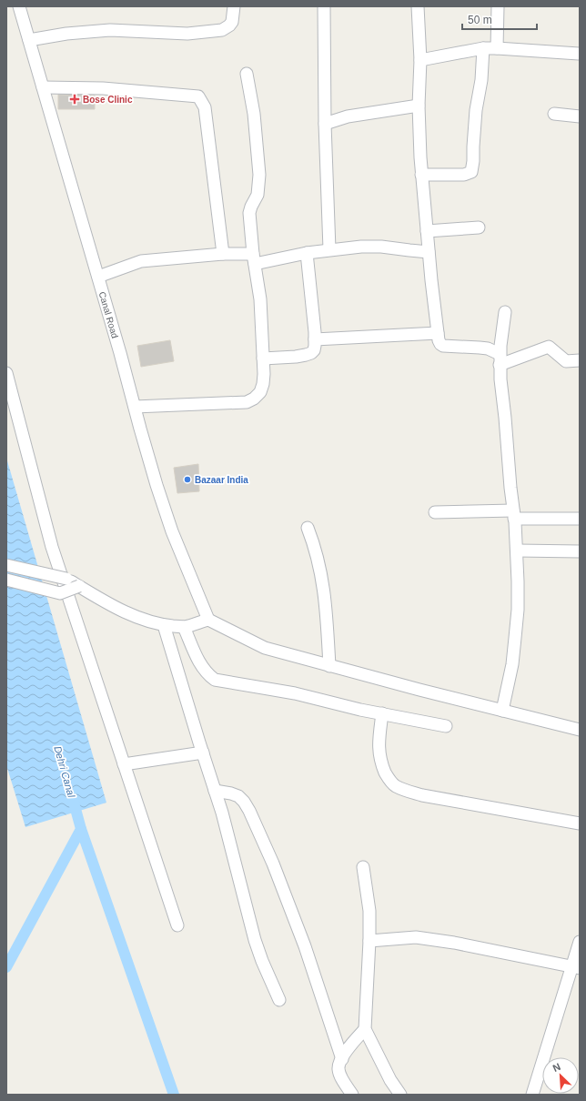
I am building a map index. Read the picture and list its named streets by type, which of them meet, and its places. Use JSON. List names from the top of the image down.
{
  "streets": {
    "street": ["Canal Road"]
  },
  "water": ["Dehri Canal"],
  "places": {
    "health": ["Bose Clinic"],
    "other": ["Bazaar India"]
  },
  "scale_bar": "50 m",
  "north": "top left"
}
